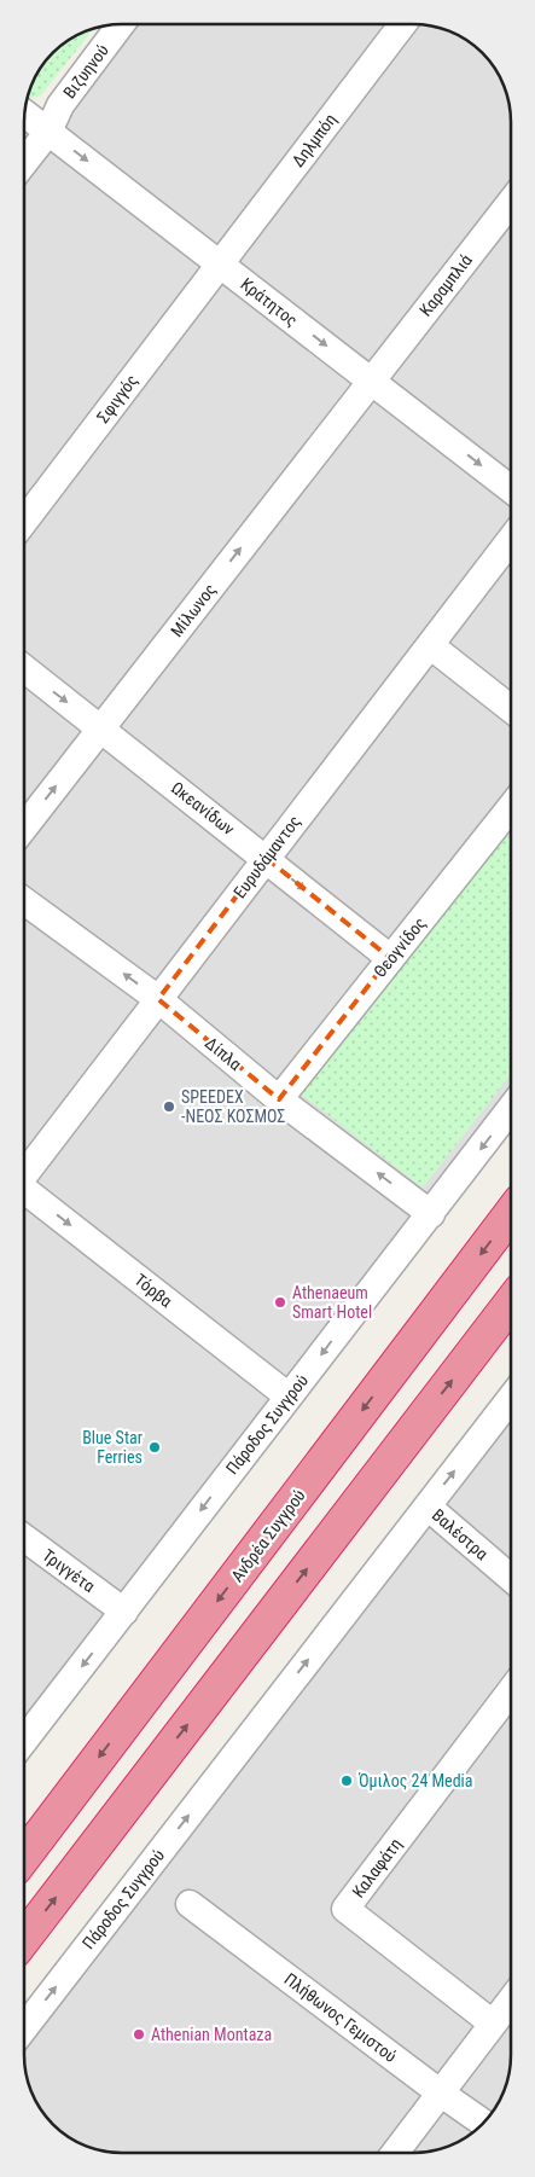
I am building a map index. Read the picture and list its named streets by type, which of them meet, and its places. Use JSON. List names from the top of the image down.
{
  "streets": {
    "highway": ["Ανδρέα Συγγρού"],
    "street": [
      "Βιζυηνού",
      "Δηλμπόη",
      "Καραμπλιά",
      "Κράτητος",
      "Σφιγγός",
      "Μίλωνος",
      "Ωκεανίδων",
      "Ευρυδάμαντος",
      "Θεογνίδος",
      "Δίπλα",
      "Τόρβα",
      "Πάροδος Συγγρού",
      "Βαλέστρα",
      "Τριγγέτα",
      "Καλαφάτη",
      "Πλήθωνος Γεμιστού"
    ]
  },
  "crossings": [
    ["Βιζυηνού", "Κράτητος"],
    ["Δηλμπόη", "Κράτητος"],
    ["Δηλμπόη", "Σφιγγός"],
    ["Καραμπλιά", "Κράτητος"],
    ["Καραμπλιά", "Μίλωνος"],
    ["Κράτητος", "Σφιγγός"],
    ["Κράτητος", "Μίλωνος"],
    ["Μίλωνος", "Ωκεανίδων"],
    ["Ωκεανίδων", "Ευρυδάμαντος"],
    ["Ωκεανίδων", "Θεογνίδος"],
    ["Ευρυδάμαντος", "Δίπλα"],
    ["Θεογνίδος", "Δίπλα"],
    ["Δίπλα", "Πάροδος Συγγρού"],
    ["Τόρβα", "Πάροδος Συγγρού"],
    ["Πάροδος Συγγρού", "Βαλέστρα"],
    ["Πάροδος Συγγρού", "Τριγγέτα"]
  ],
  "one_way": [
    "Κράτητος",
    "Μίλωνος",
    "Ωκεανίδων",
    "Δίπλα",
    "Τόρβα"
  ],
  "places": [
    "SPEEDEX -ΝΕΟΣ ΚΟΣΜΟΣ",
    "Athenaeum Smart Hotel",
    "Blue Star Ferries",
    "Όμιλος 24 Media",
    "Athenian Montaza"
  ]
}
